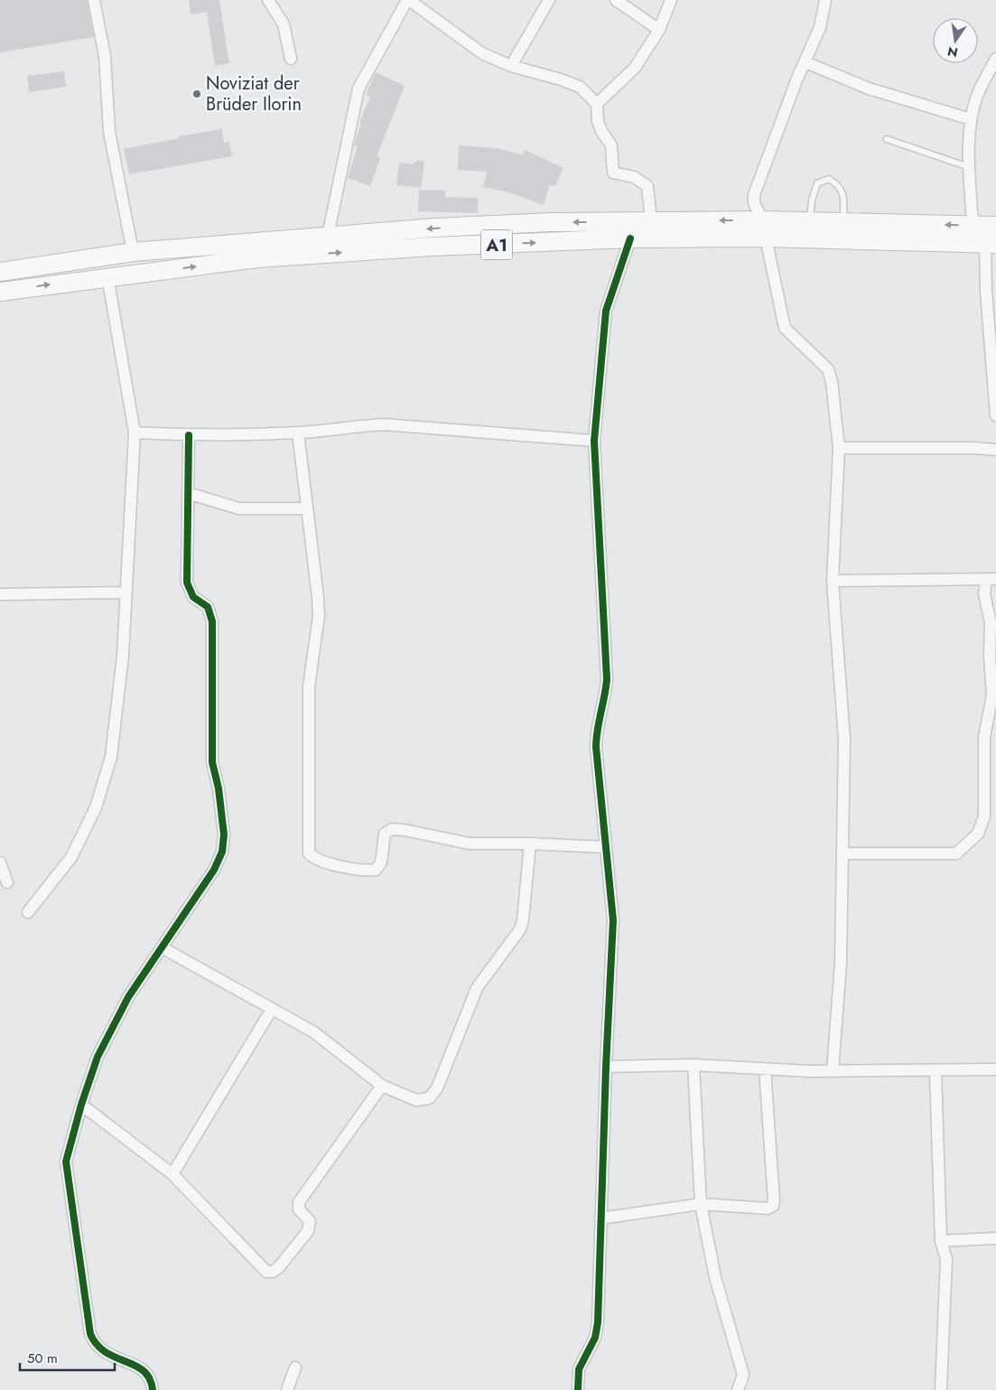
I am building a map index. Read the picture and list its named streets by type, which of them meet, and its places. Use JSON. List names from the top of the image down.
{
  "streets": {
    "highway": ["A1"]
  },
  "places": ["Noviziat der Brüder Ilorin"],
  "scale_bar": "50 m",
  "north": "bottom"
}
